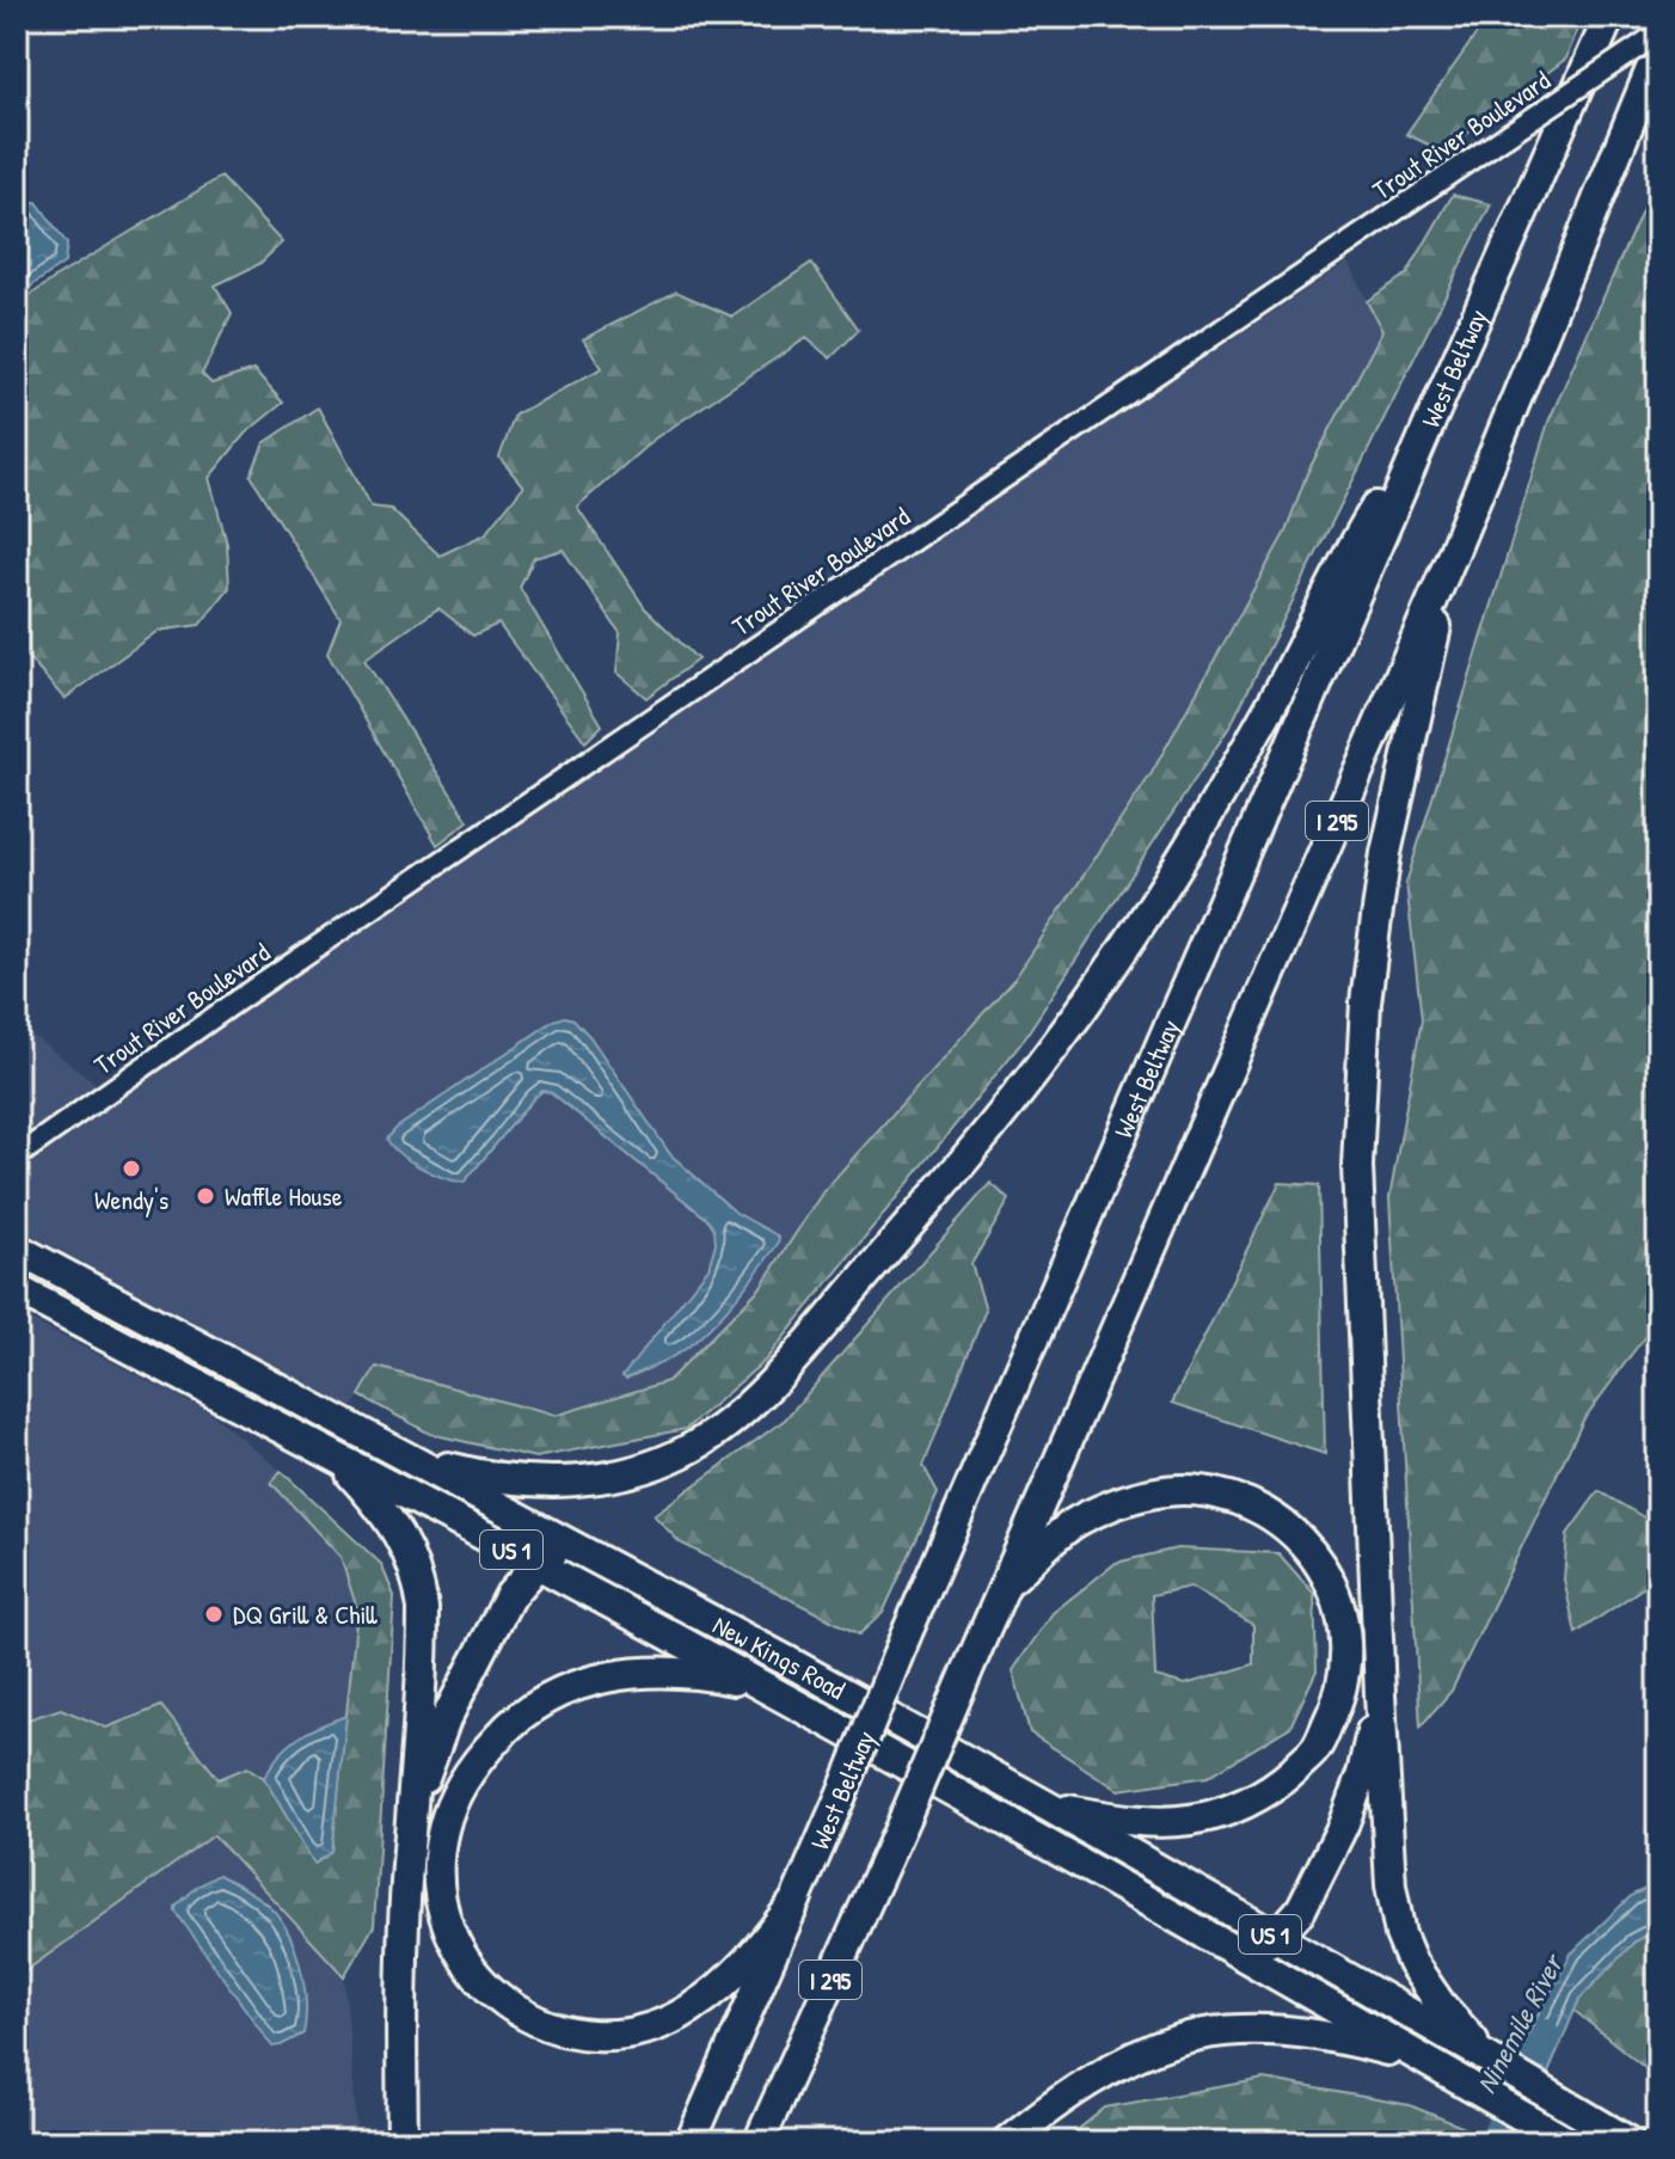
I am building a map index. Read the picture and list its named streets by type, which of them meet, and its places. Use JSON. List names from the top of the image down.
{
  "streets": {
    "highway": [
      "West Beltway",
      "I 295",
      "US 1",
      "New Kings Road"
    ],
    "street": ["Trout River Boulevard"]
  },
  "water": ["Ninemile River"],
  "places": ["Wendy's", "Waffle House", "DQ Grill & Chill"]
}
